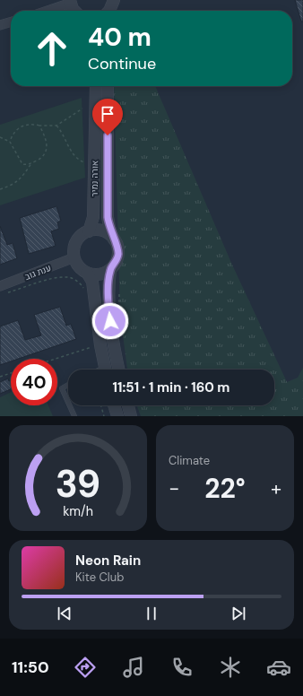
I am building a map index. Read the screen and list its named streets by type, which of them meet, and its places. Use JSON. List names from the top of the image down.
{
  "streets": {
    "street": ["אורה נמיר", "ענת גוב"]
  },
  "crossings": [
    ["אורה נמיר", "ענת גוב"]
  ],
  "page": {
    "turn": ["40 m", "Continue"],
    "limit": "40",
    "trip": "11:51 · 1 min · 160 m",
    "tile": "Climate",
    "heat": ["−", "22°", "+"],
    "song": ["Neon Rain", "Kite Club"],
    "tabs": "11:50",
    "gauge": ["39", "km/h"]
  }
}
